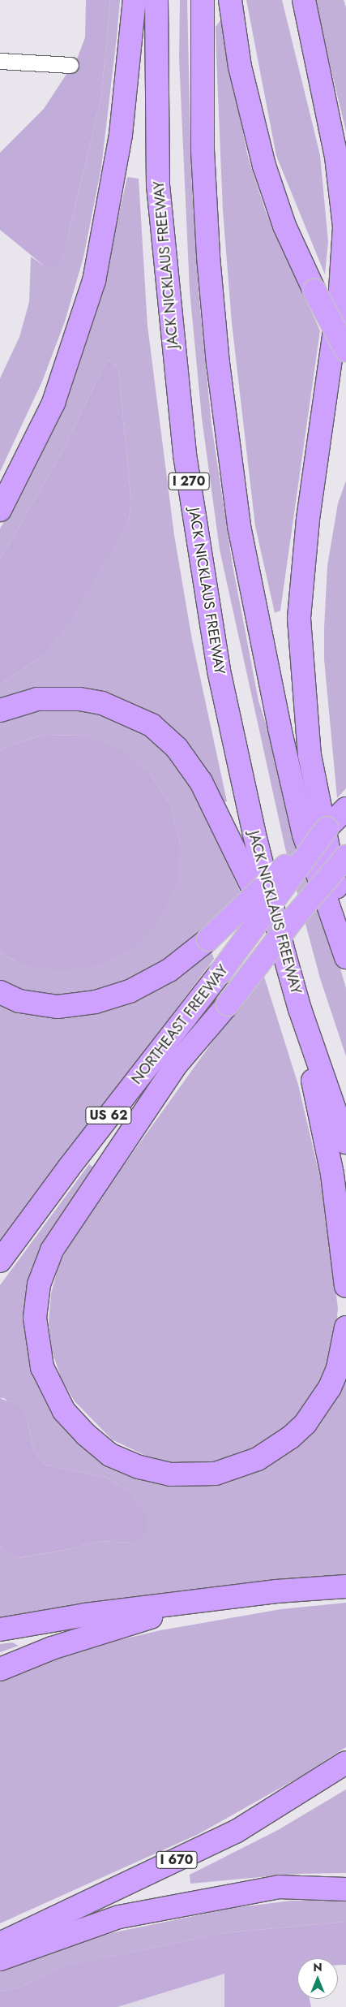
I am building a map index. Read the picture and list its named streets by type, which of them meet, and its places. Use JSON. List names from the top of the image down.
{
  "streets": {
    "highway": [
      "JACK NICKLAUS FREEWAY",
      "I 270",
      "NORTHEAST FREEWAY",
      "US 62",
      "I 670"
    ]
  },
  "north": "top"
}
